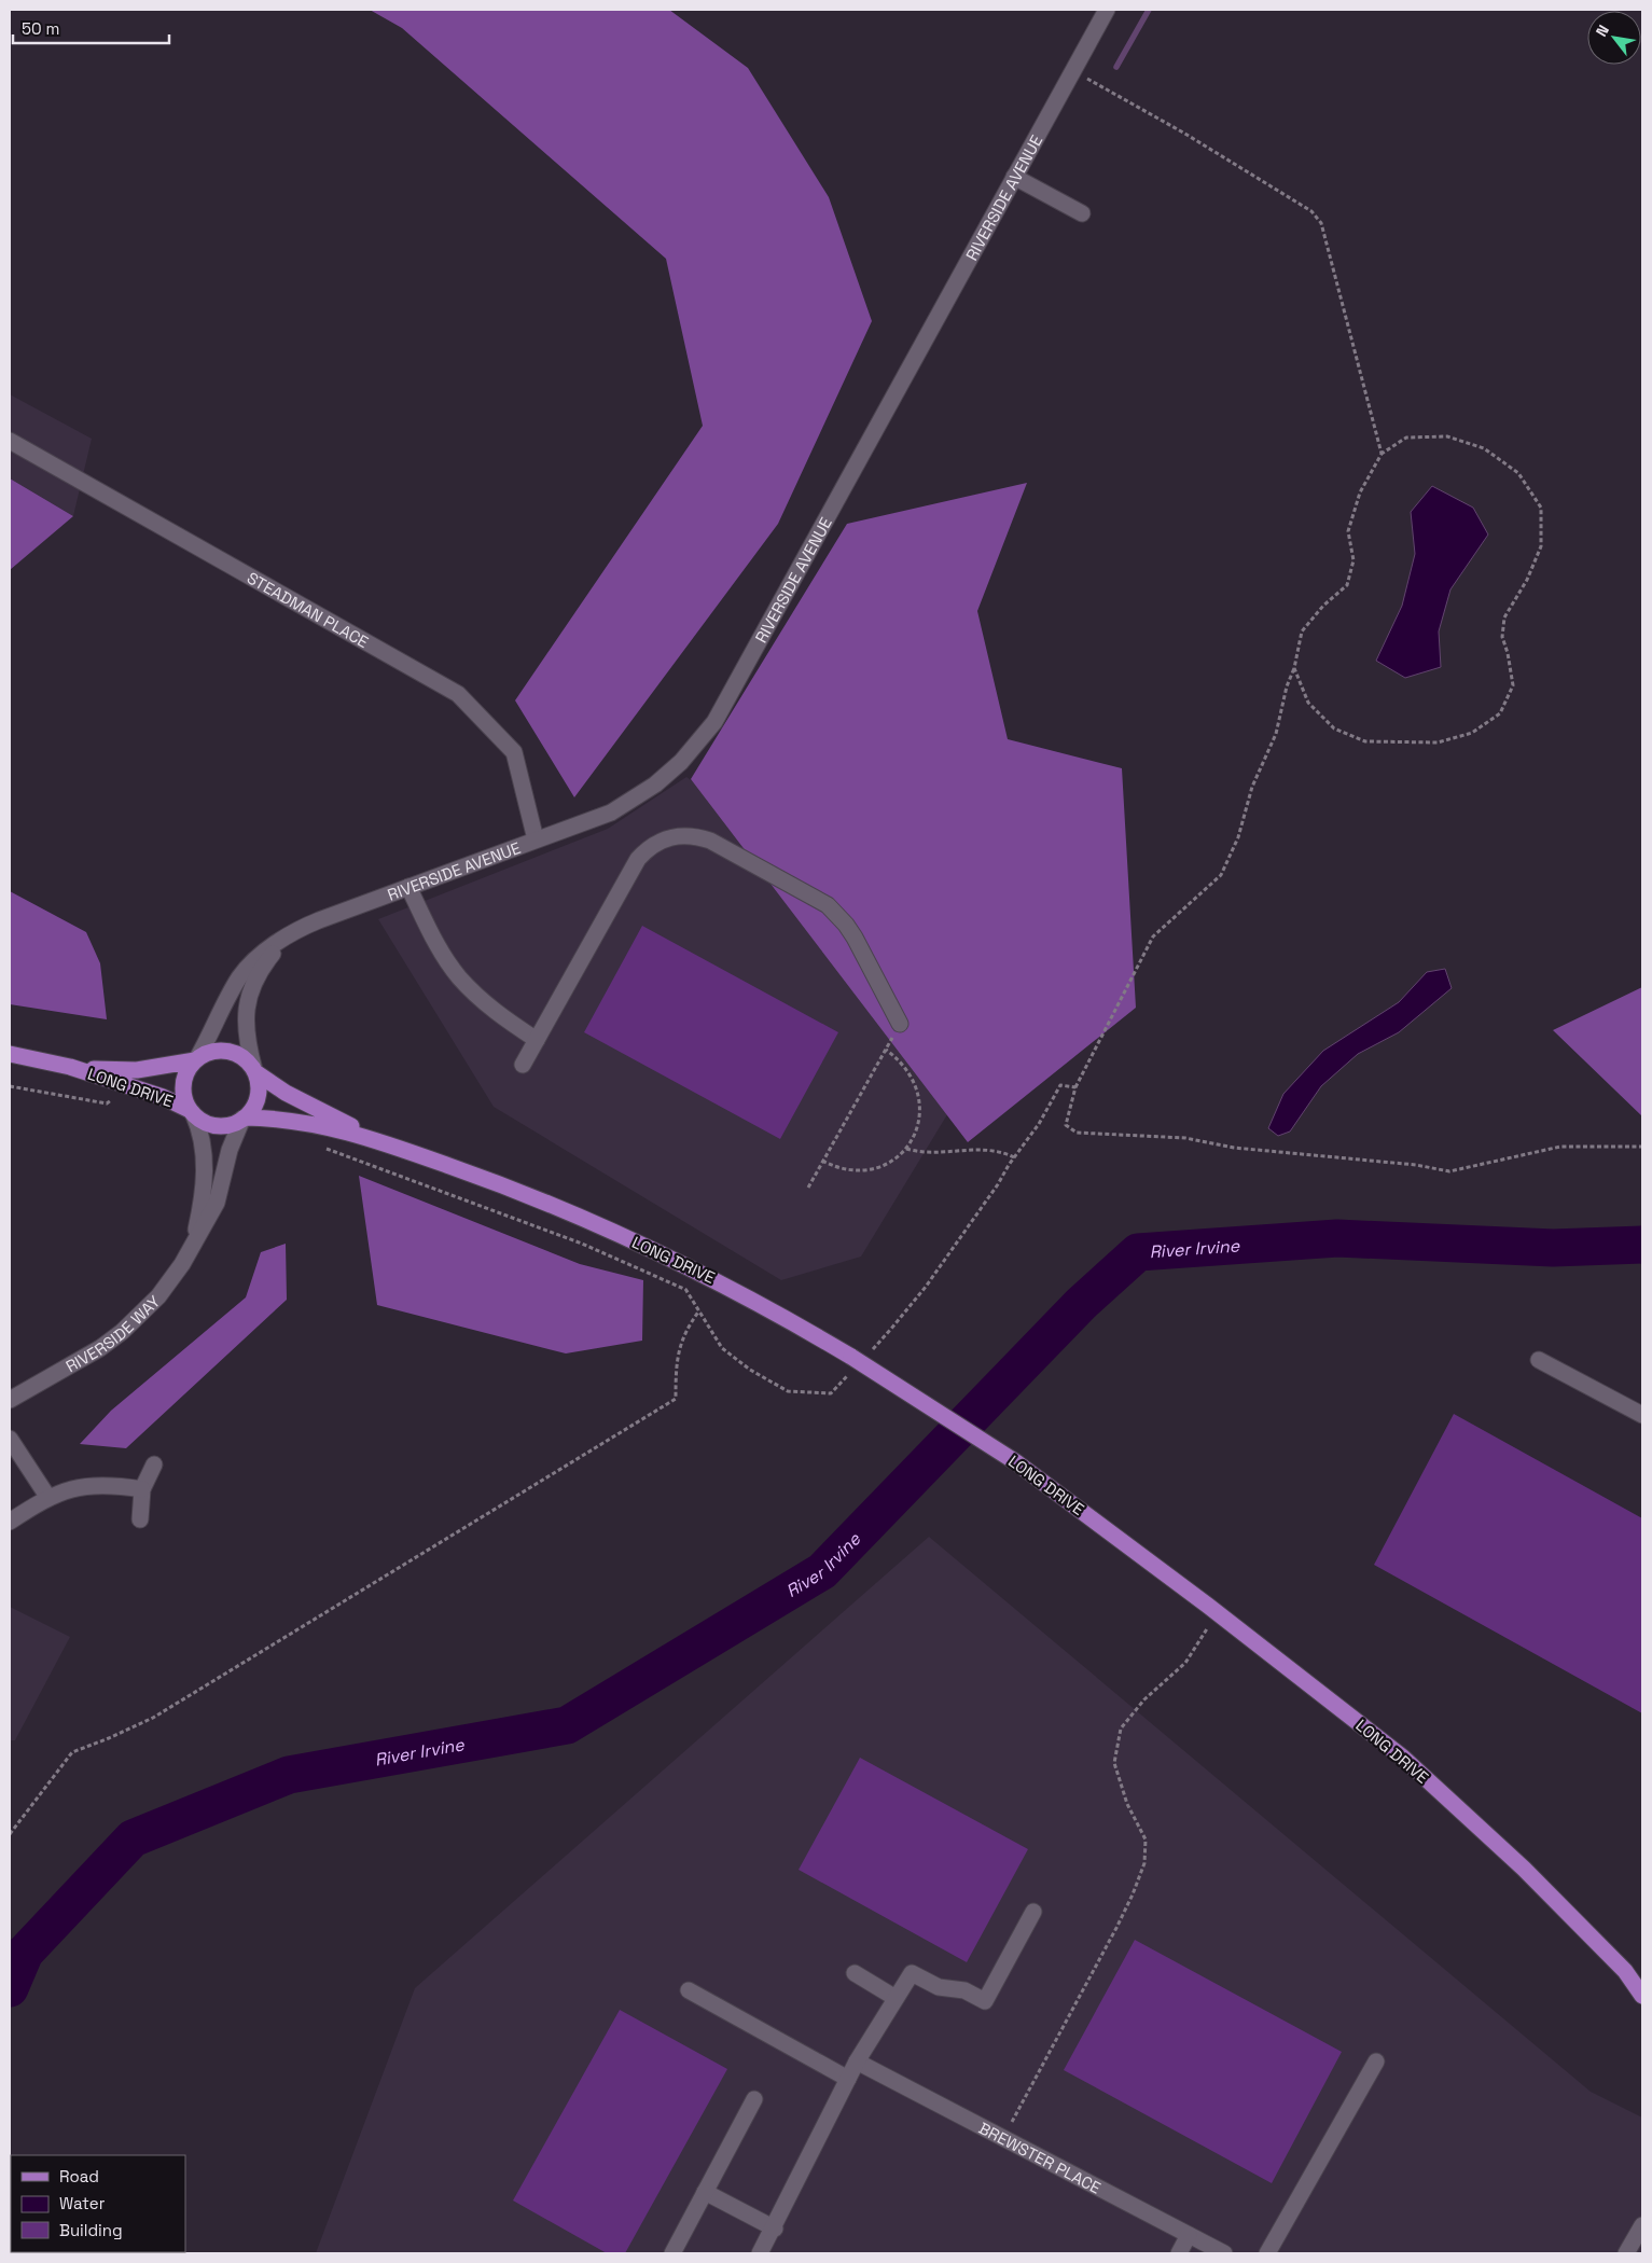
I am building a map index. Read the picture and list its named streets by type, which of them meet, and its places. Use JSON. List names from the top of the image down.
{
  "streets": {
    "main road": ["LONG DRIVE"],
    "street": [
      "RIVERSIDE AVENUE",
      "STEADMAN PLACE",
      "RIVERSIDE WAY",
      "BREWSTER PLACE"
    ]
  },
  "crossings": [
    ["RIVERSIDE AVENUE", "STEADMAN PLACE"],
    ["RIVERSIDE AVENUE", "LONG DRIVE"],
    ["RIVERSIDE AVENUE", "RIVERSIDE WAY"],
    ["LONG DRIVE", "RIVERSIDE WAY"]
  ],
  "water": ["River Irvine"],
  "legend": ["Road", "Water", "Building"],
  "scale_bar": "50 m",
  "north": "top left"
}
